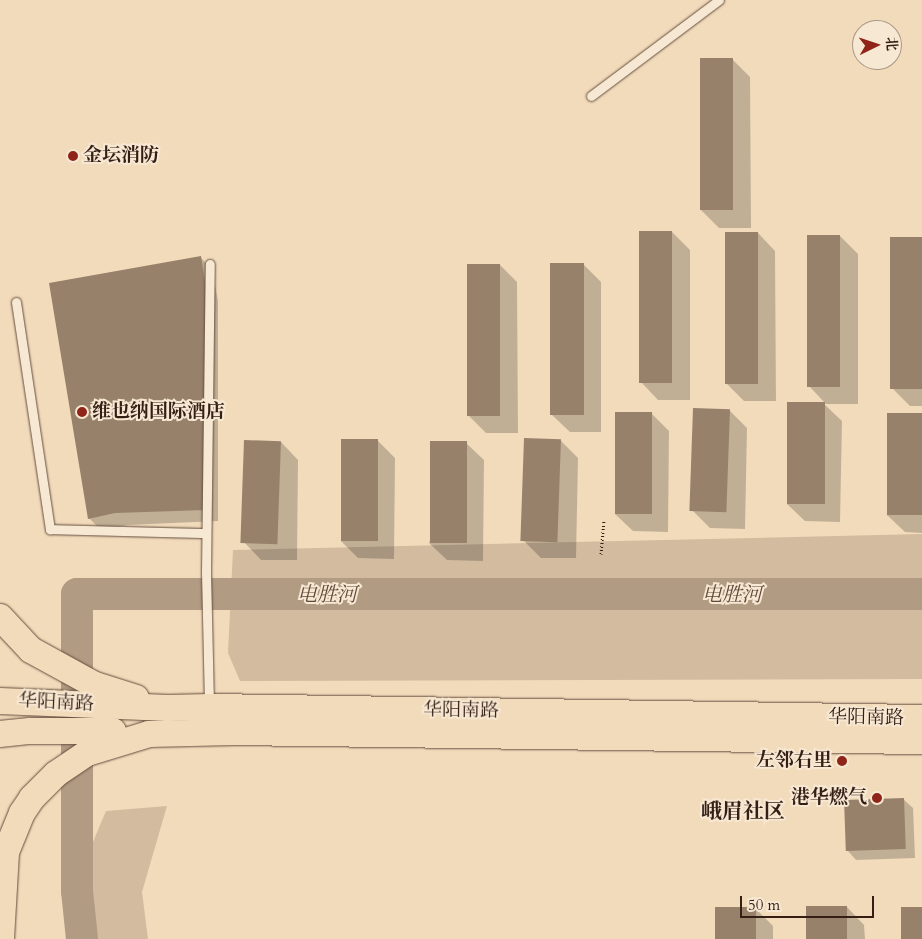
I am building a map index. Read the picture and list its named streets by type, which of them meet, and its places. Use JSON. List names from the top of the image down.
{
  "streets": {
    "main road": ["华阳南路"]
  },
  "districts": ["峨眉社区"],
  "water": ["电胜河"],
  "places": [
    "金坛消防",
    "维也纳国际酒店",
    "左邻右里",
    "港华燃气"
  ],
  "scale_bar": "50 m",
  "north": "right"
}
